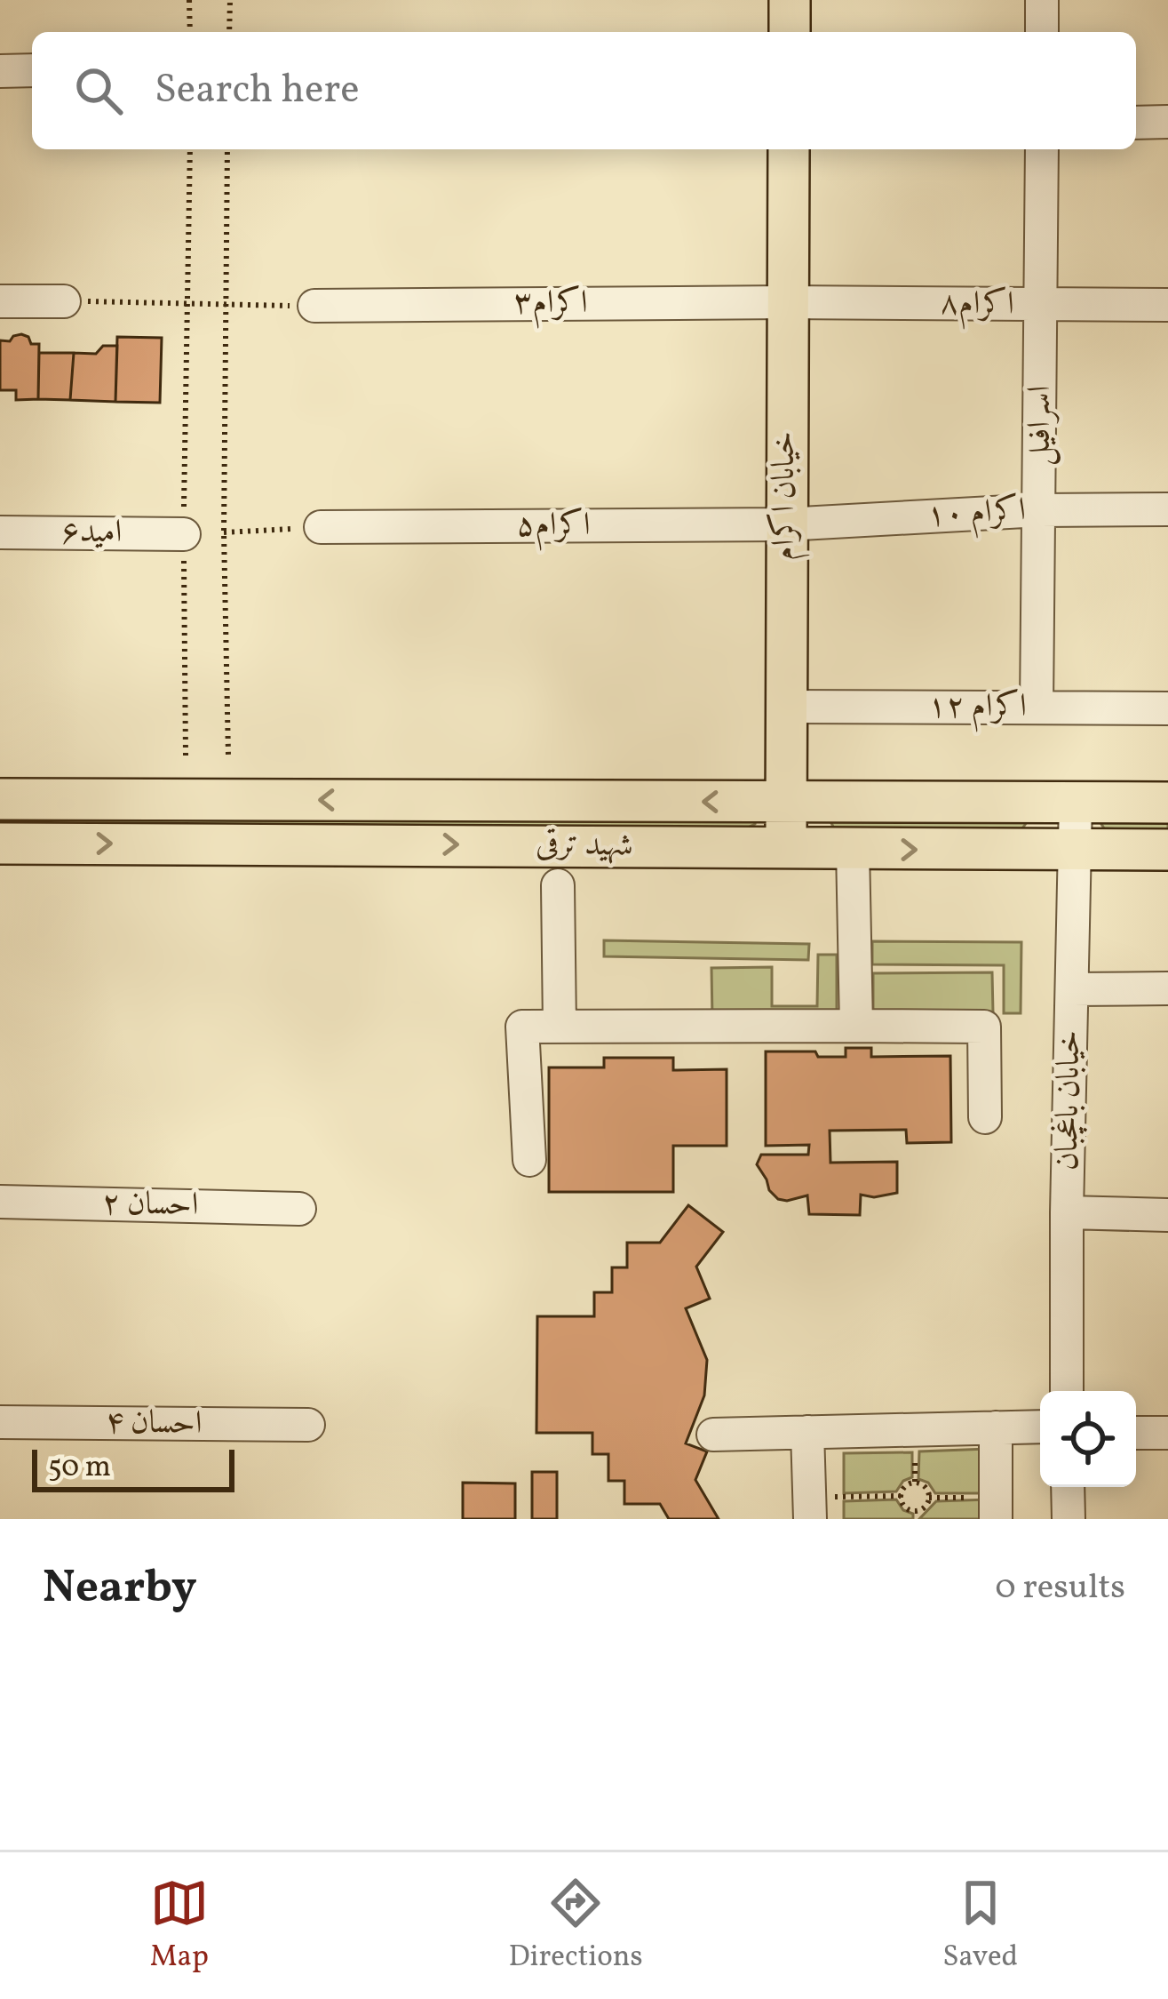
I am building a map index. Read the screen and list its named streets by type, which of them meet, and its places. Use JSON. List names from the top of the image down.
{
  "streets": {
    "main road": ["خیابان اکرام", "شهید ترقی"],
    "street": [
      "اکرام۳",
      "اکرام۸",
      "اسرافیل",
      "اکرام ۱۰",
      "اکرام۵",
      "امید۶",
      "اکرام ۱۲",
      "خیابان باغچبان",
      "احسان ۲",
      "احسان ۴"
    ]
  },
  "crossings": [
    ["اکرام۳", "اکرام۸"],
    ["اکرام۳", "خیابان اکرام"],
    ["اکرام۸", "اسرافیل"],
    ["اکرام۸", "خیابان اکرام"],
    ["اسرافیل", "اکرام ۱۰"],
    ["اسرافیل", "اکرام ۱۲"],
    ["خیابان اکرام", "اکرام ۱۰"],
    ["خیابان اکرام", "اکرام۵"],
    ["خیابان اکرام", "اکرام ۱۲"],
    ["خیابان اکرام", "شهید ترقی"],
    ["اکرام ۱۰", "اکرام۵"],
    ["شهید ترقی", "خیابان باغچبان"]
  ],
  "scale_bar": "50 m",
  "page": {
    "search": "Search here",
    "scale": "50 m",
    "heading": ["Nearby", "0 results"],
    "nav": ["Map", "Directions", "Saved"]
  }
}
